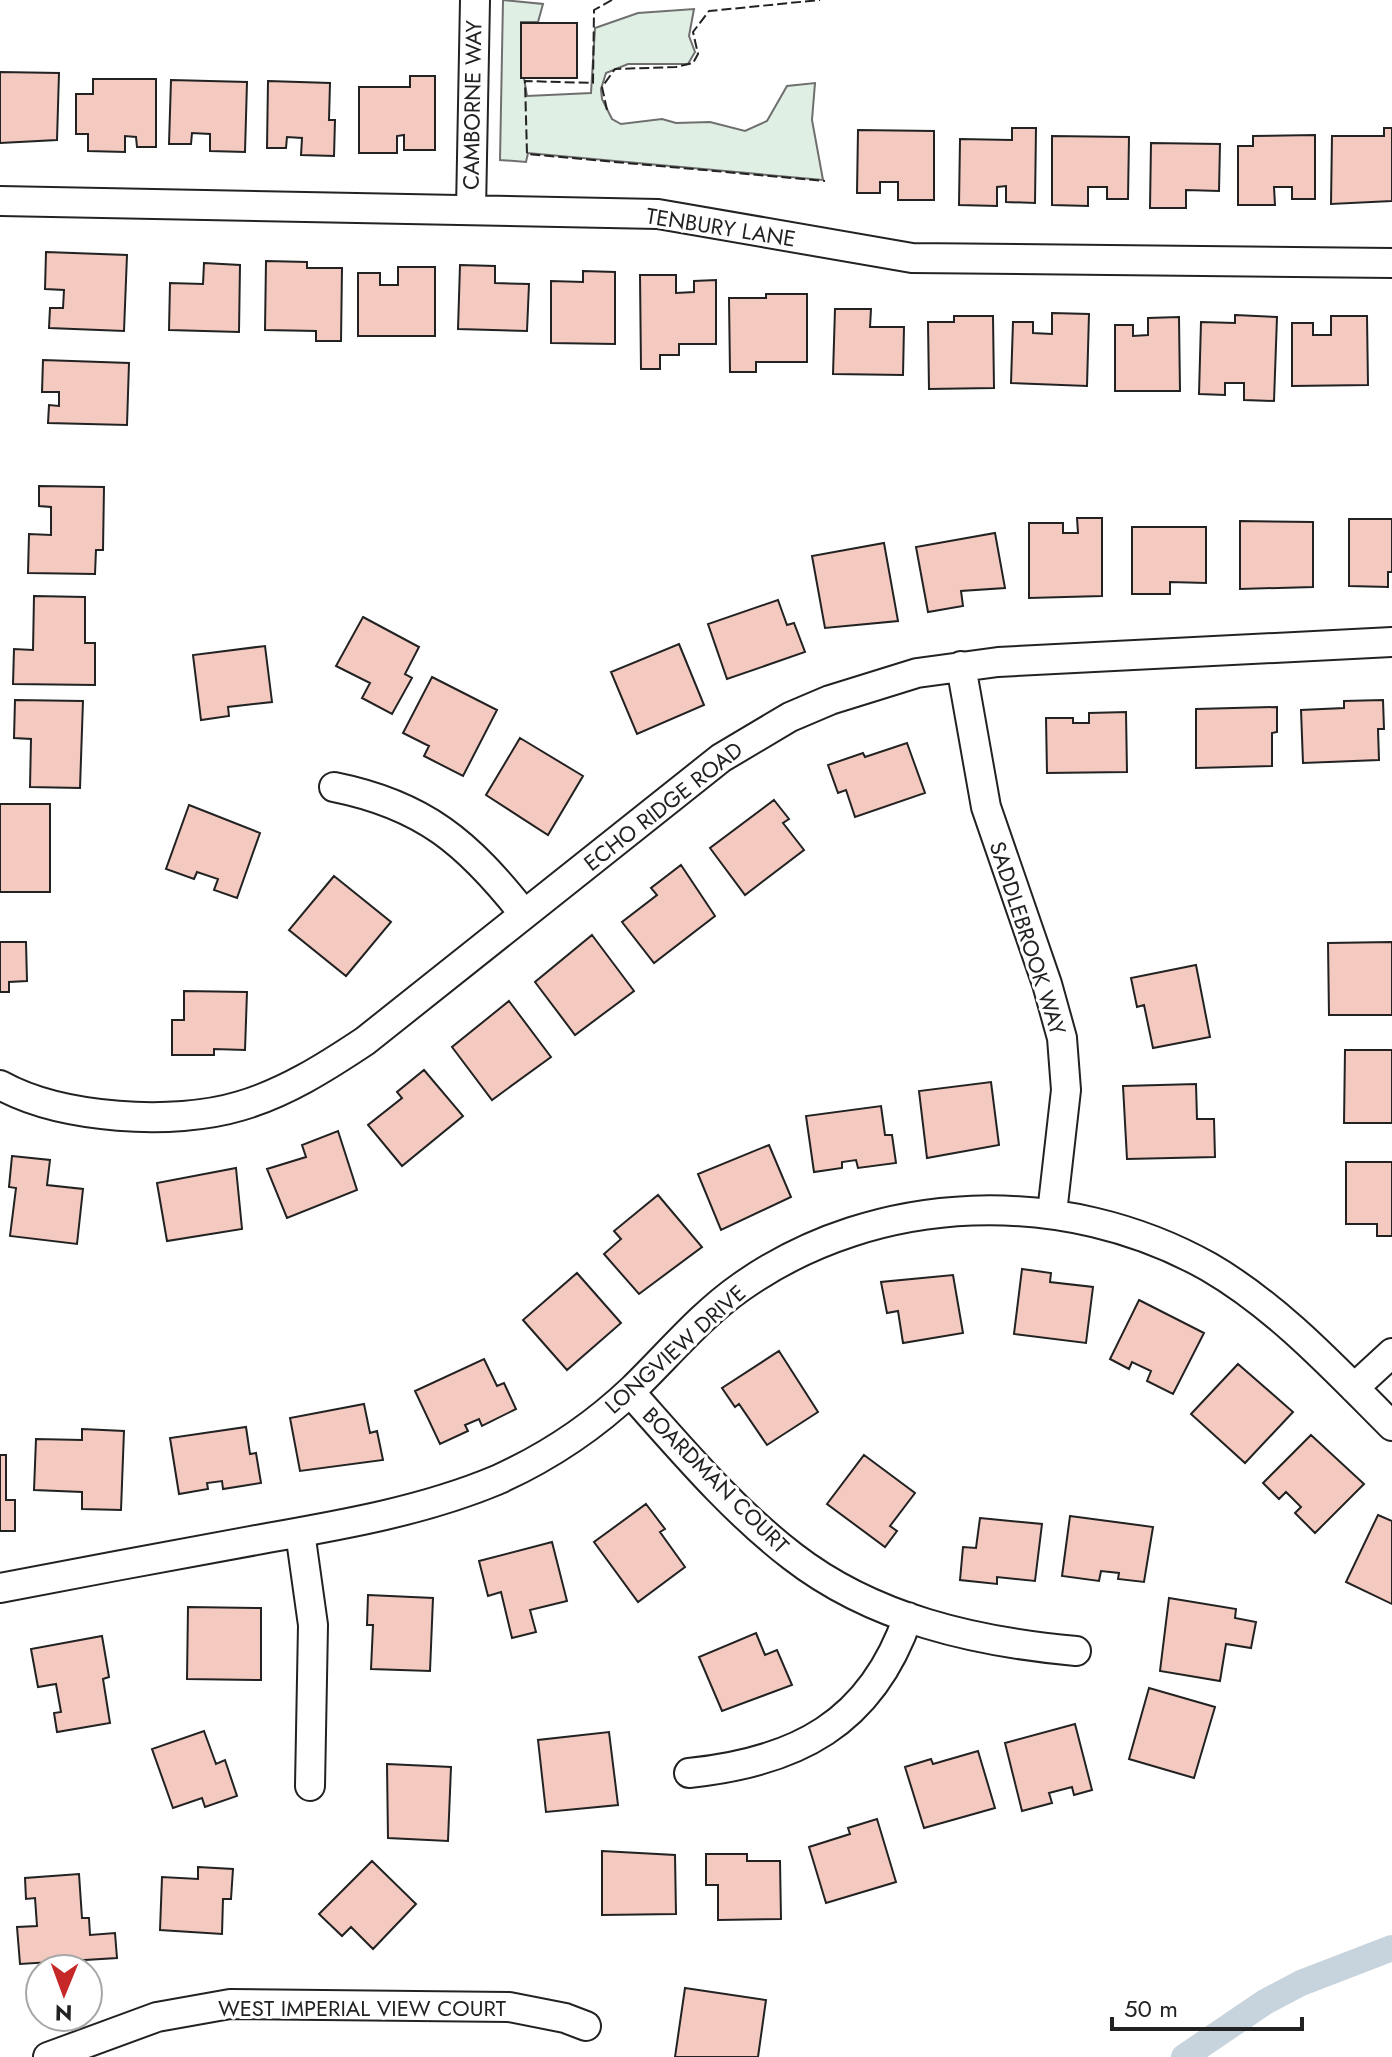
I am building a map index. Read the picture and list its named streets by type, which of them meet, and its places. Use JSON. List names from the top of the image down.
{
  "streets": {
    "street": [
      "CAMBORNE WAY",
      "TENBURY LANE",
      "ECHO RIDGE ROAD",
      "SADDLEBROOK WAY",
      "LONGVIEW DRIVE",
      "BOARDMAN COURT",
      "WEST IMPERIAL VIEW COURT"
    ]
  },
  "crossings": [
    ["CAMBORNE WAY", "TENBURY LANE"],
    ["ECHO RIDGE ROAD", "SADDLEBROOK WAY"],
    ["SADDLEBROOK WAY", "LONGVIEW DRIVE"],
    ["LONGVIEW DRIVE", "BOARDMAN COURT"]
  ],
  "scale_bar": "50 m",
  "north": "bottom"
}
